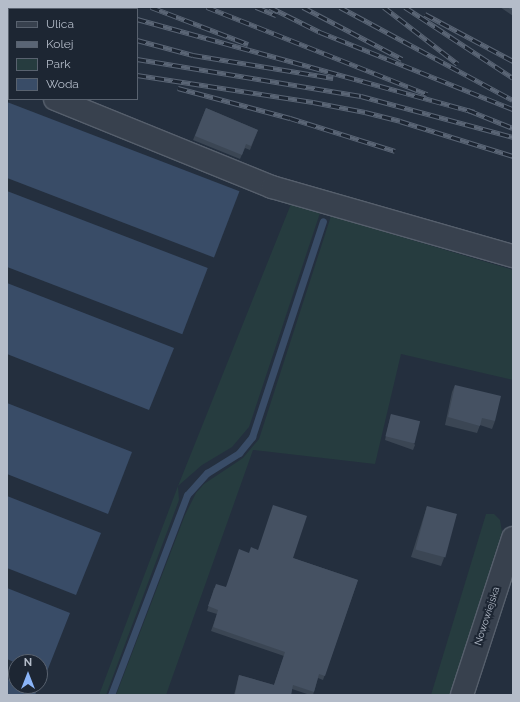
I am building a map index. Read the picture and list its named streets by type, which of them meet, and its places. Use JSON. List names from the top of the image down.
{
  "streets": {
    "street": ["Nowowiejska"]
  },
  "legend": [
    "Ulica",
    "Kolej",
    "Park",
    "Woda"
  ],
  "north": "top"
}
